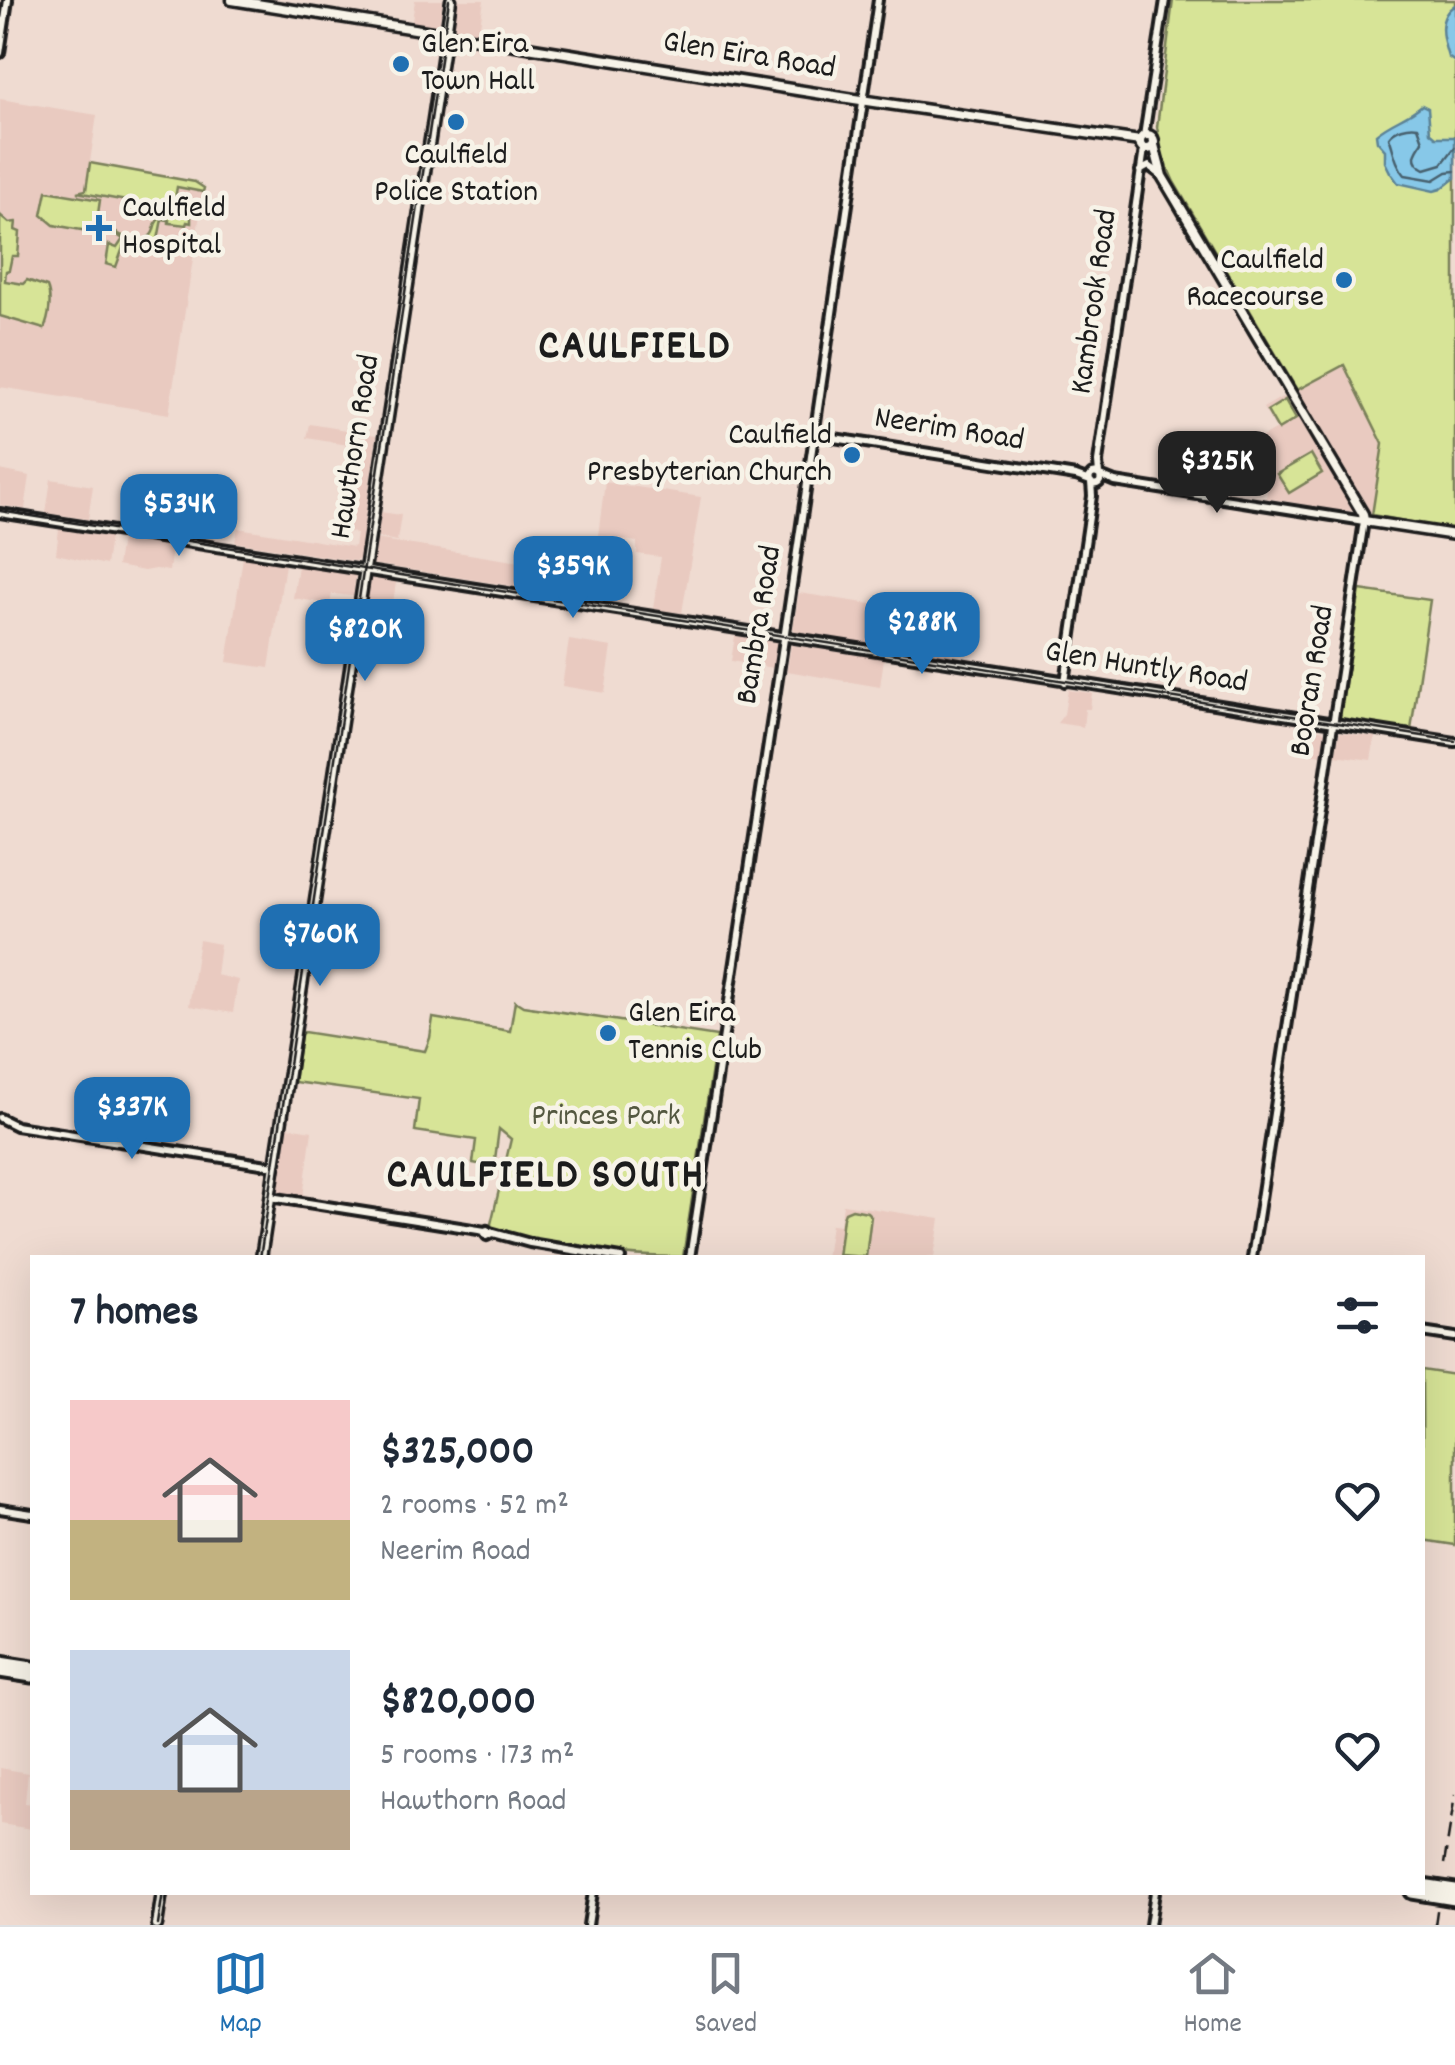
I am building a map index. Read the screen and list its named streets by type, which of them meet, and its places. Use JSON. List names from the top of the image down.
{
  "streets": {
    "main road": ["Glen Eira Road", "Neerim Road", "Hawthorn Road"],
    "street": [
      "Kambrook Road",
      "Bambra Road",
      "Glen Huntly Road",
      "Booran Road"
    ]
  },
  "crossings": [
    ["Glen Eira Road", "Kambrook Road"],
    ["Glen Eira Road", "Hawthorn Road"],
    ["Glen Eira Road", "Bambra Road"],
    ["Kambrook Road", "Neerim Road"],
    ["Neerim Road", "Bambra Road"],
    ["Neerim Road", "Booran Road"],
    ["Hawthorn Road", "Glen Huntly Road"],
    ["Bambra Road", "Glen Huntly Road"],
    ["Glen Huntly Road", "Booran Road"]
  ],
  "districts": ["CAULFIELD", "CAULFIELD SOUTH"],
  "parks": ["Princes Park"],
  "places": {
    "other": [
      "Glen Eira Town Hall",
      "Caulfield Police Station",
      "Caulfield Racecourse",
      "Caulfield Presbyterian Church",
      "Glen Eira Tennis Club"
    ],
    "health": ["Caulfield Hospital"]
  },
  "page": {
    "price": [
      "$325K",
      "$534K",
      "$359K",
      "$288K",
      "$820K",
      "$760K",
      "$337K"
    ],
    "heading": "7 homes",
    "list": [
      {
        "name": "$325,000",
        "note": "2 rooms · 52 m² · Neerim Road"
      },
      {
        "name": "$820,000",
        "note": "5 rooms · 173 m² · Hawthorn Road"
      }
    ],
    "tabs": ["Map", "Saved", "Home"]
  }
}
